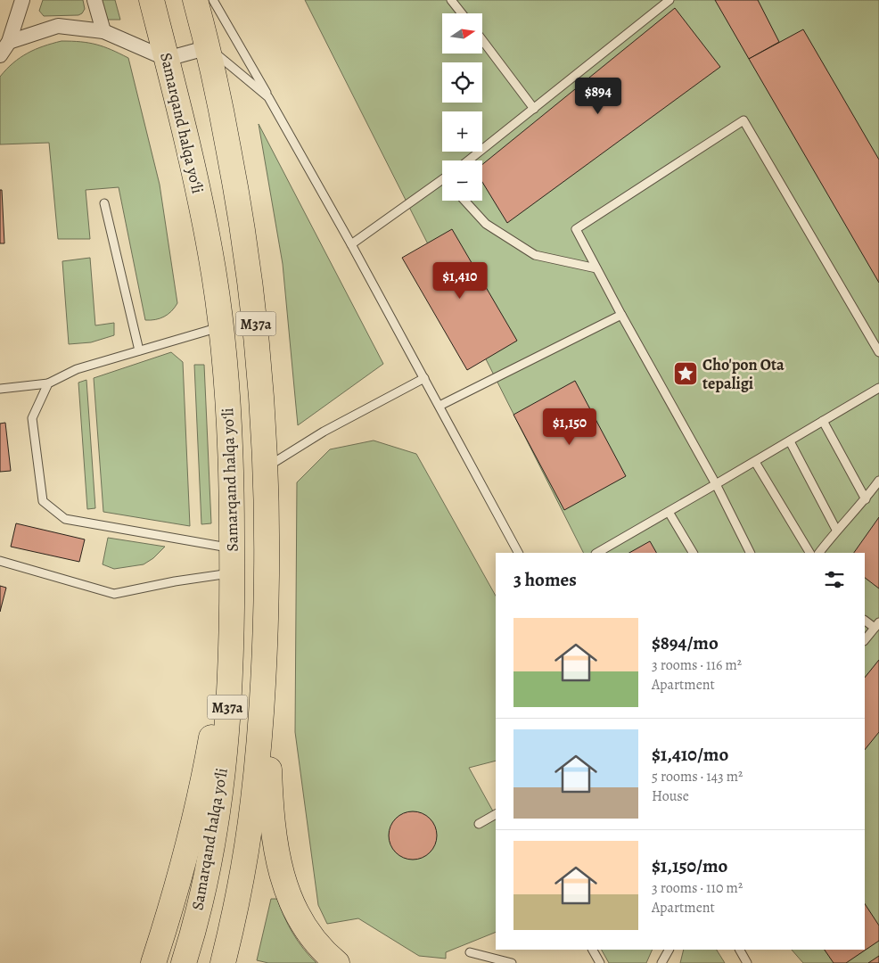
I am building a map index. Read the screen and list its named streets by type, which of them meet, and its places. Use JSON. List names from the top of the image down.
{
  "streets": {
    "highway": ["Samarqand halqa yoʻli", "M37a"]
  },
  "crossings": [
    ["Samarqand halqa yoʻli", "M37a"]
  ],
  "places": {
    "place": ["Cho'pon Ota tepaligi"]
  },
  "north": "right",
  "page": {
    "map_buttons": ["+", "−"],
    "price": ["$894", "$1,410", "$1,150"],
    "heading": "3 homes",
    "list": [
      {
        "name": "$894/mo",
        "note": "3 rooms · 116 m² · Apartment"
      },
      {
        "name": "$1,410/mo",
        "note": "5 rooms · 143 m² · House"
      },
      {
        "name": "$1,150/mo",
        "note": "3 rooms · 110 m² · Apartment"
      }
    ]
  }
}
